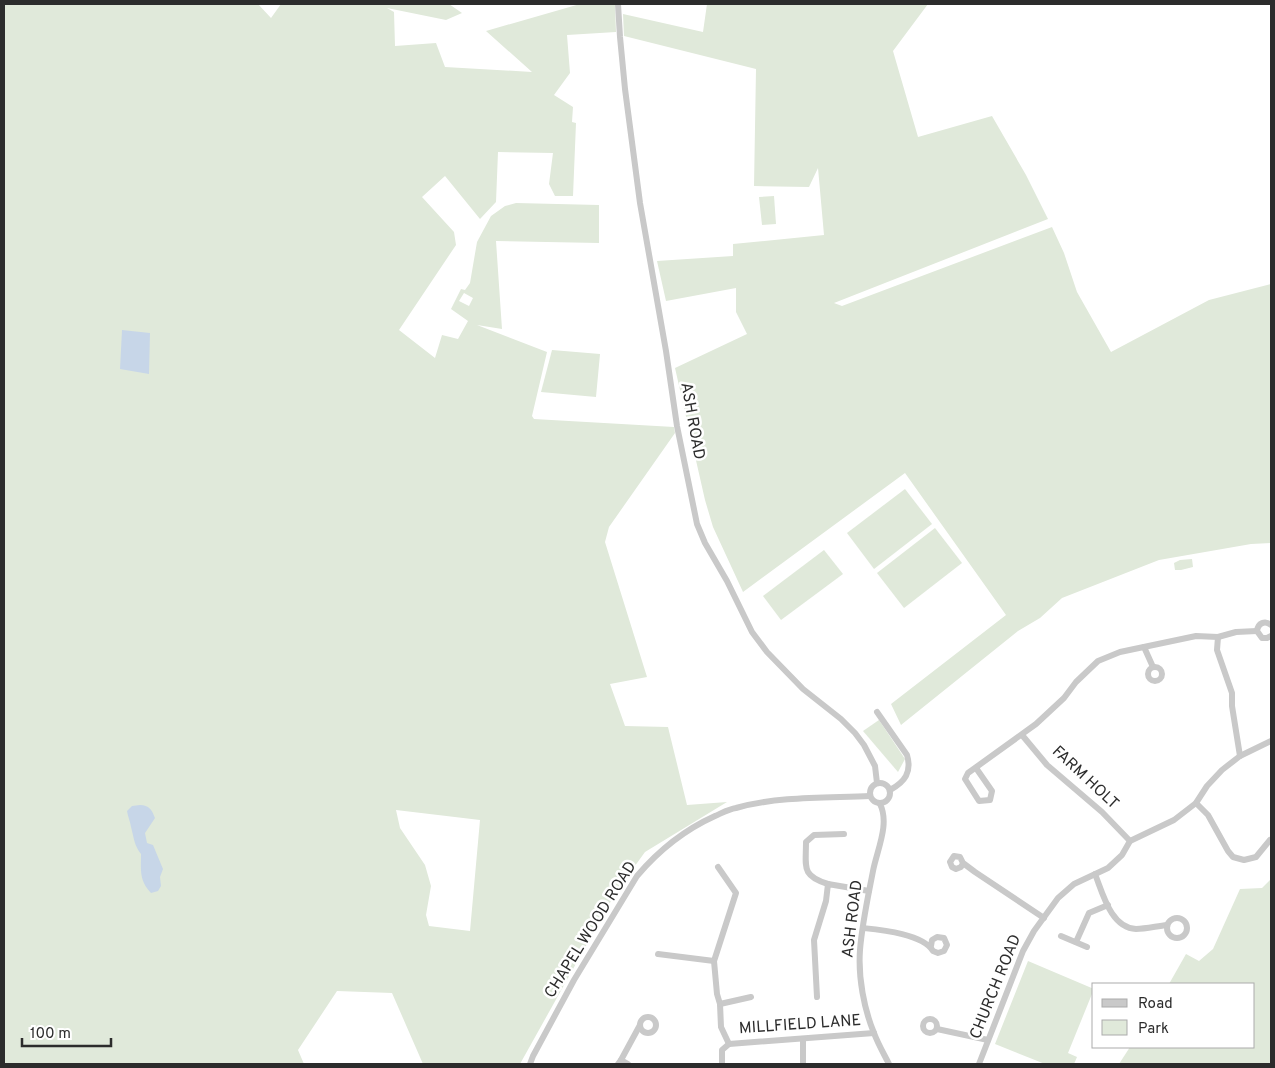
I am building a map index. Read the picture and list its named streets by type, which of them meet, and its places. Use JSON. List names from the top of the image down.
{
  "streets": {
    "street": [
      "ASH ROAD",
      "FARM HOLT",
      "CHAPEL WOOD ROAD",
      "CHURCH ROAD",
      "MILLFIELD LANE"
    ]
  },
  "crossings": [
    ["ASH ROAD", "CHAPEL WOOD ROAD"],
    ["ASH ROAD", "MILLFIELD LANE"],
    ["FARM HOLT", "CHURCH ROAD"]
  ],
  "legend": ["Road", "Park"],
  "scale_bar": "100 m"
}
